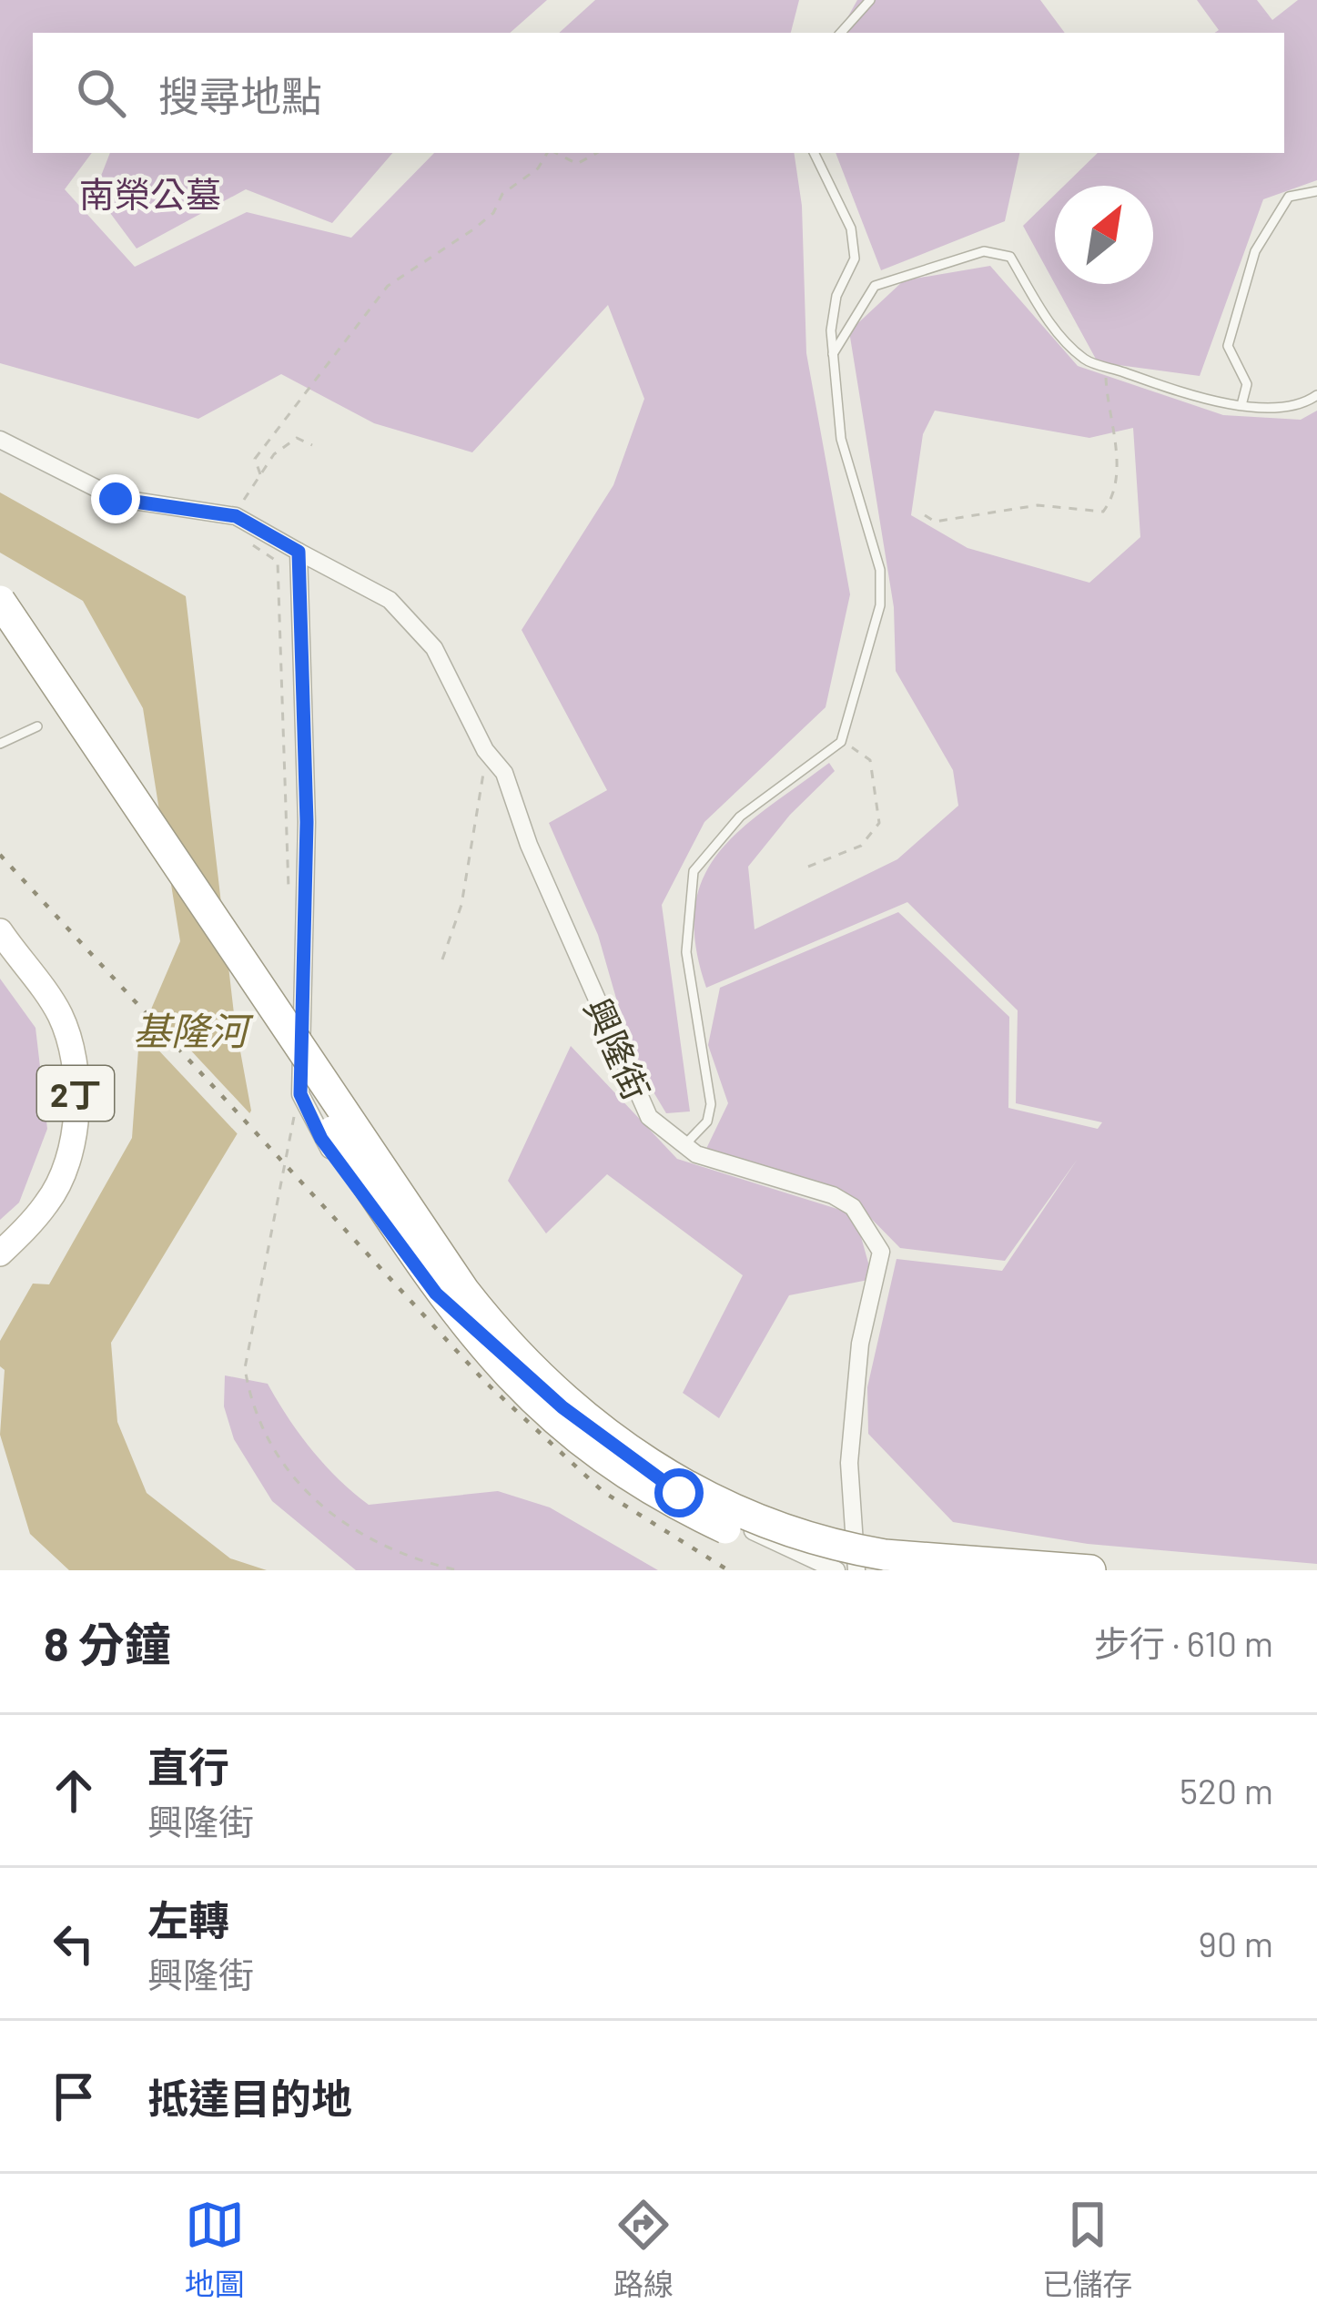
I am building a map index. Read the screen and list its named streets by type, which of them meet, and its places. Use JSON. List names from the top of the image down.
{
  "streets": {
    "main road": ["2丁"],
    "street": ["興隆街"]
  },
  "water": ["基隆河"],
  "parks": ["南榮公墓"],
  "north": "top right",
  "page": {
    "search": "搜尋地點",
    "heading": ["8 分鐘", "步行 · 610 m"],
    "list": [
      ["直行", "興隆街", "520 m"],
      ["左轉", "興隆街", "90 m"],
      "抵達目的地"
    ],
    "nav": ["地圖", "路線", "已儲存"]
  }
}
